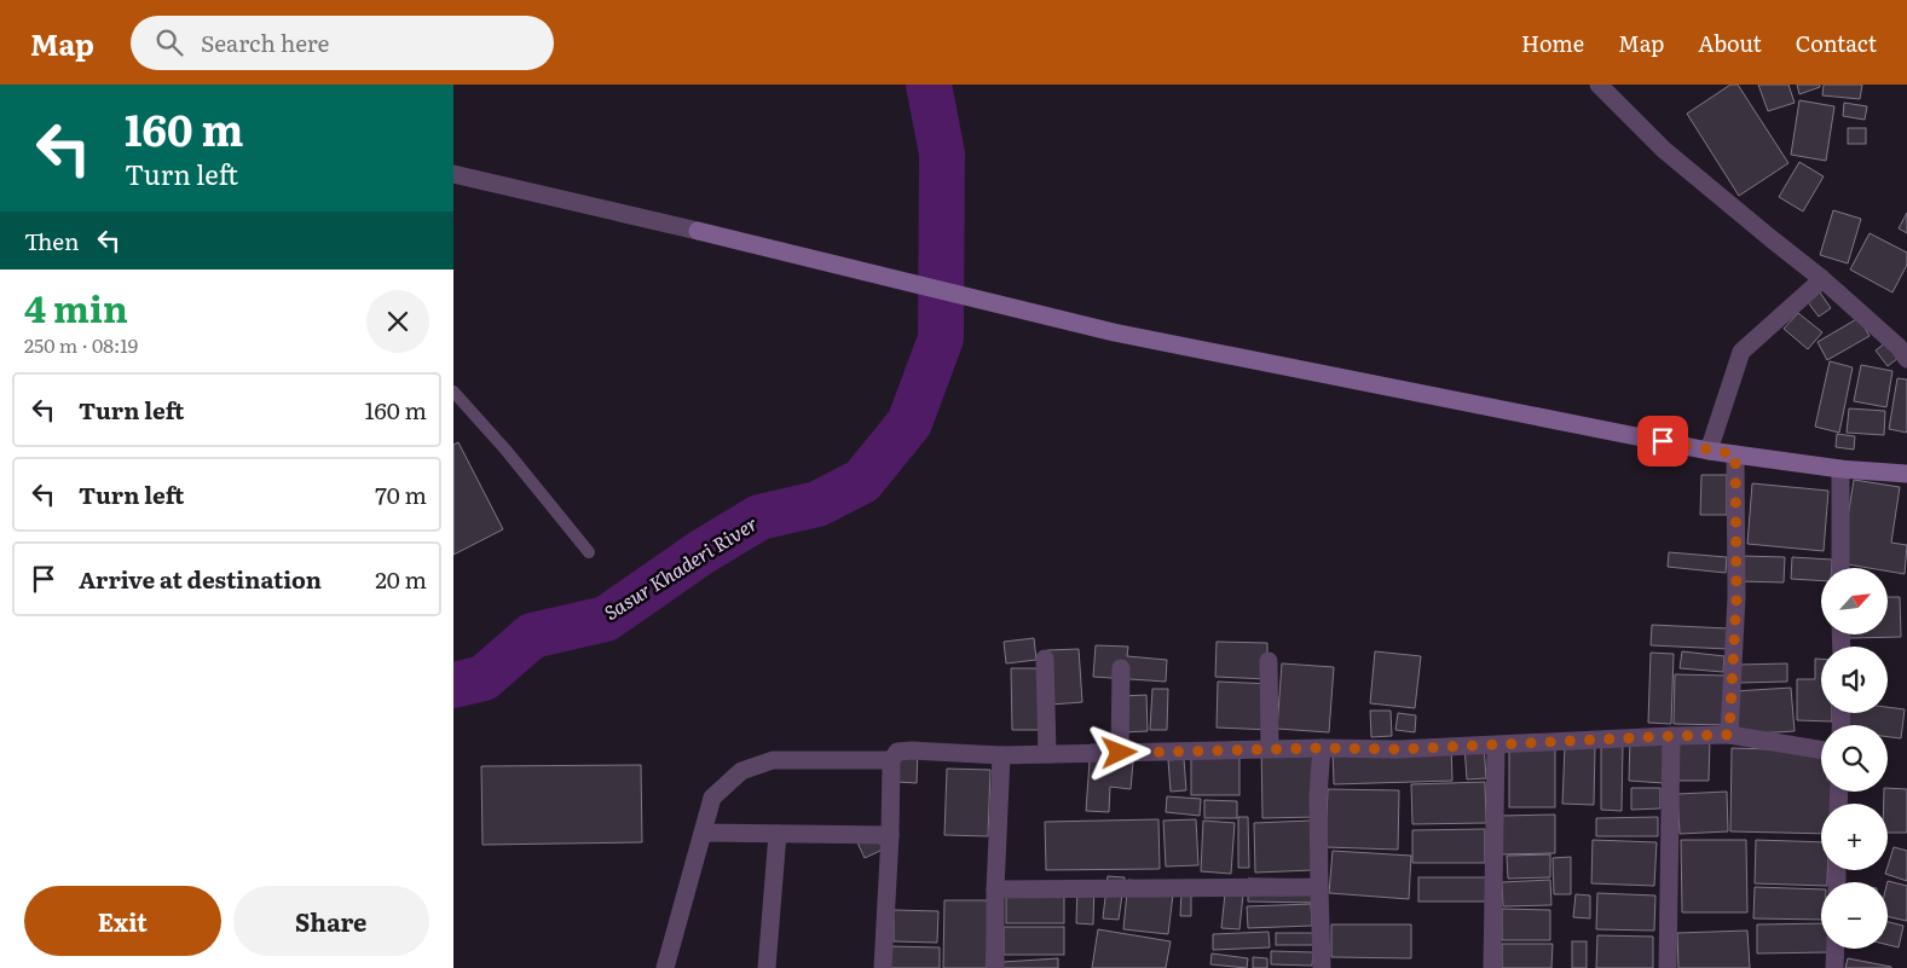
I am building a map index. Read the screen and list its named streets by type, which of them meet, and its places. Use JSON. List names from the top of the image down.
{
  "water": ["Sasur Khaderi River"],
  "north": "top right",
  "page": {
    "header": "Map",
    "search": "Search here",
    "nav": [
      "Home",
      "Map",
      "About",
      "Contact"
    ],
    "turn": ["160 m", "Turn left"],
    "then": "Then",
    "heading": ["4 min", "250 m · 08:19"],
    "list": [
      {
        "name": "Turn left",
        "value": "160 m"
      },
      {
        "name": "Turn left",
        "value": "70 m"
      },
      {
        "name": "Arrive at destination",
        "value": "20 m"
      }
    ],
    "map_buttons": ["+", "−"],
    "buttons": ["Exit", "Share"]
  }
}
